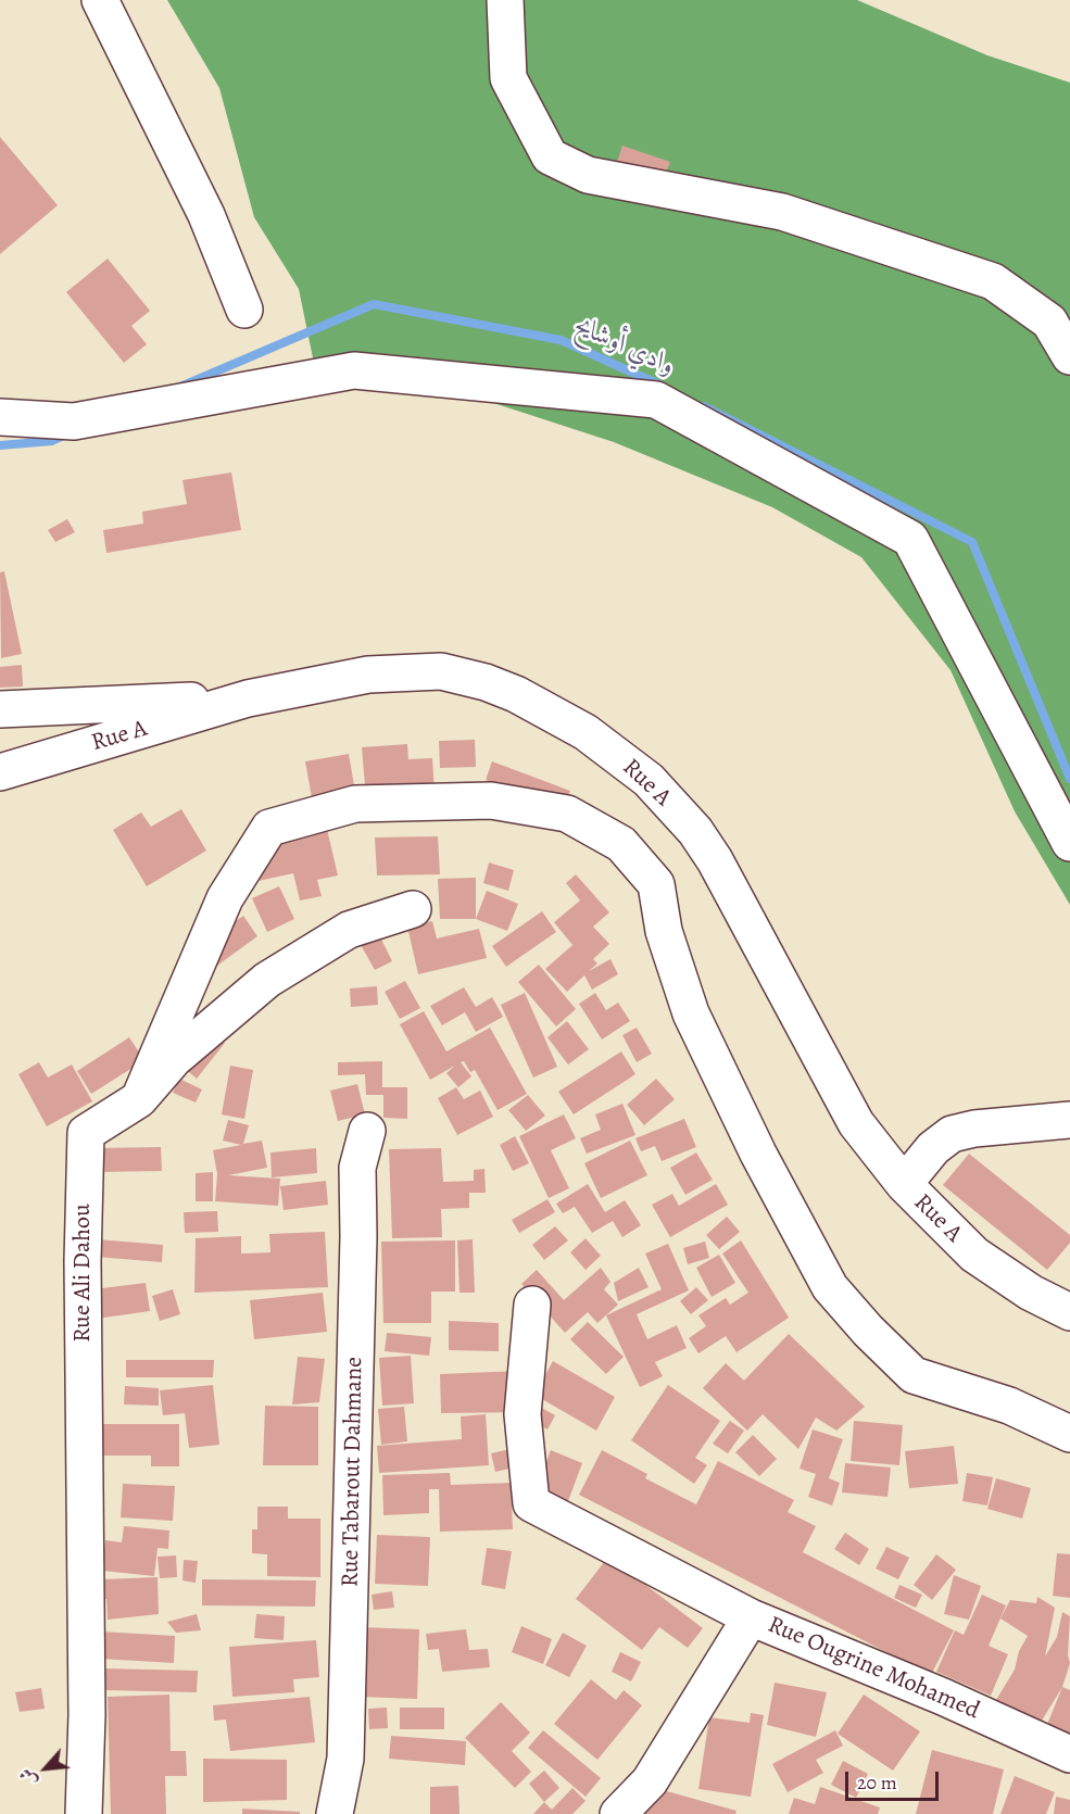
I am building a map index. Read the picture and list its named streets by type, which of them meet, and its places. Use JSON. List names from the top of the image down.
{
  "streets": {
    "street": [
      "Rue A",
      "Rue Ali Dahou",
      "Rue Tabarout Dahmane",
      "Rue Ougrine Mohamed"
    ]
  },
  "water": ["وادي أوشايح"],
  "scale_bar": "20 m",
  "north": "bottom left"
}
